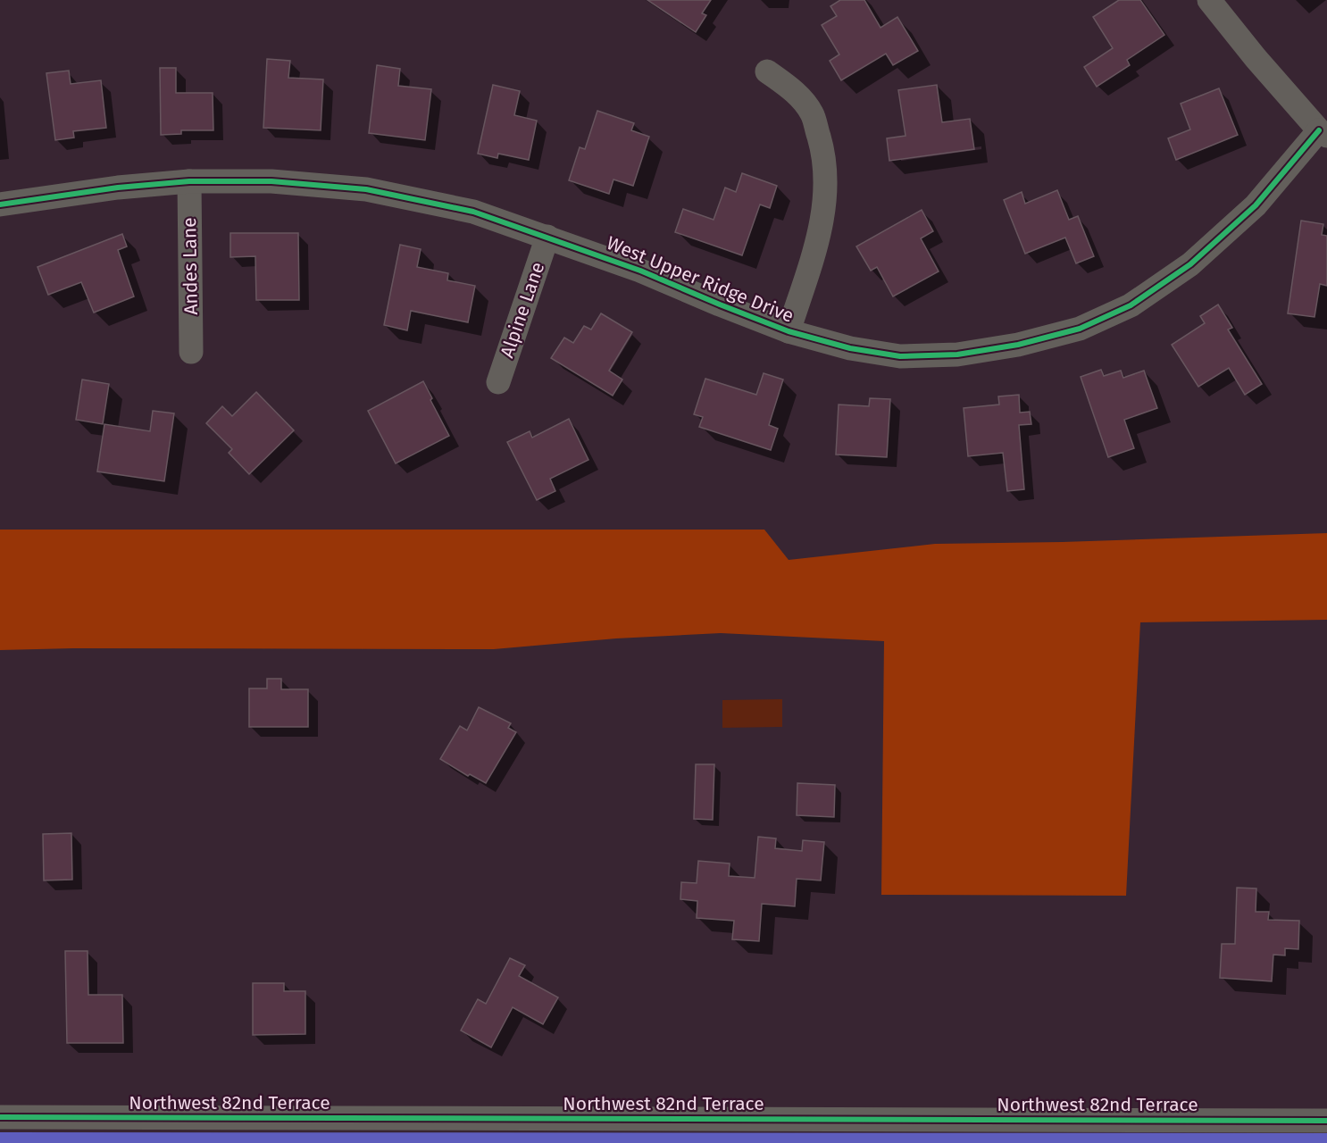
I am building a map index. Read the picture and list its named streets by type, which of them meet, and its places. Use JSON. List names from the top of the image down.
{
  "streets": {
    "street": [
      "Andes Lane",
      "West Upper Ridge Drive",
      "Alpine Lane",
      "Northwest 82nd Terrace"
    ]
  },
  "crossings": [
    ["Andes Lane", "West Upper Ridge Drive"],
    ["West Upper Ridge Drive", "Alpine Lane"]
  ]
}
